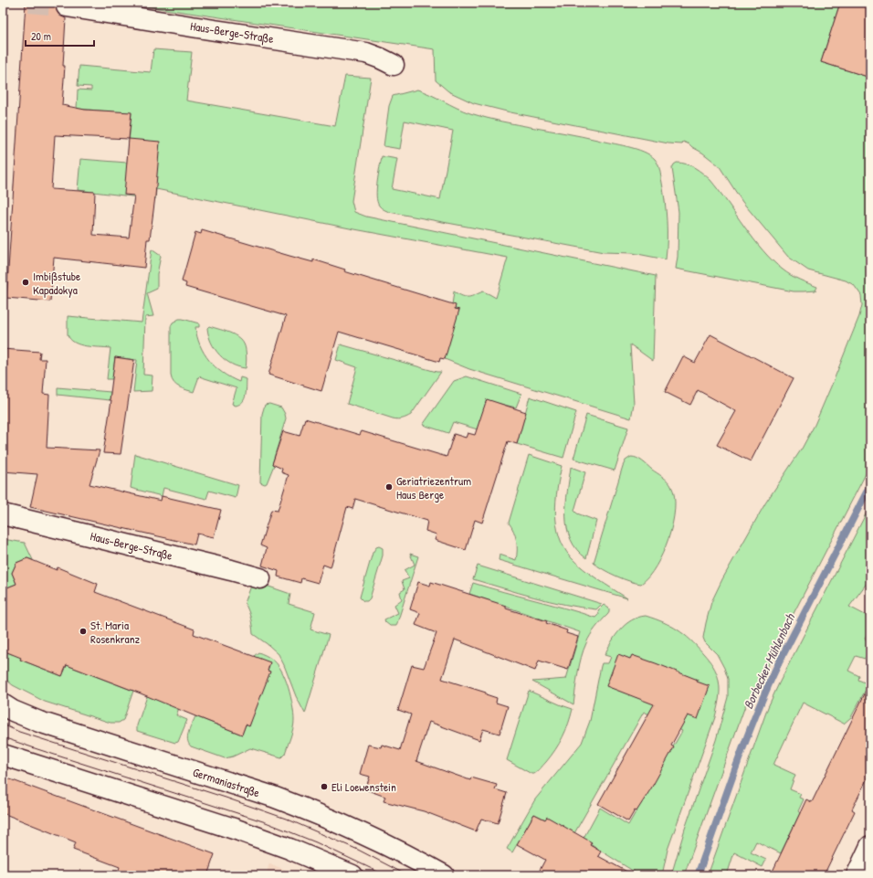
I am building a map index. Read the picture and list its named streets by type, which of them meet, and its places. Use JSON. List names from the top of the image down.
{
  "streets": {
    "main road": ["Haus-Berge-Straße", "Germaniastraße"]
  },
  "water": ["Borbecker Mühlenbach"],
  "places": [
    "Imbißstube Kapadokya",
    "Geriatriezentrum Haus Berge",
    "St. Maria Rosenkranz",
    "Eli Loewenstein"
  ],
  "scale_bar": "20 m"
}
